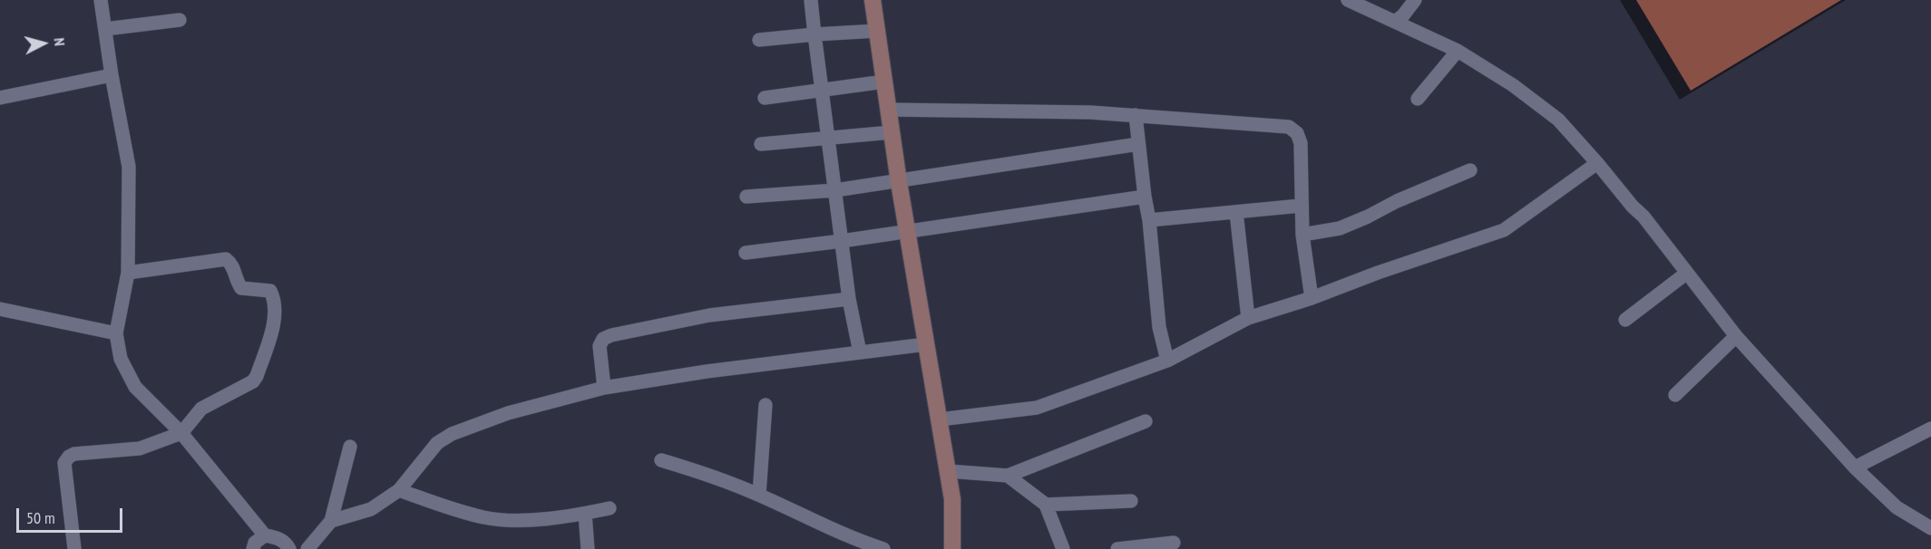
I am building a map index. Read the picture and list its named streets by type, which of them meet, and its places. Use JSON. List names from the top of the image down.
{
  "scale_bar": "50 m",
  "north": "right"
}
